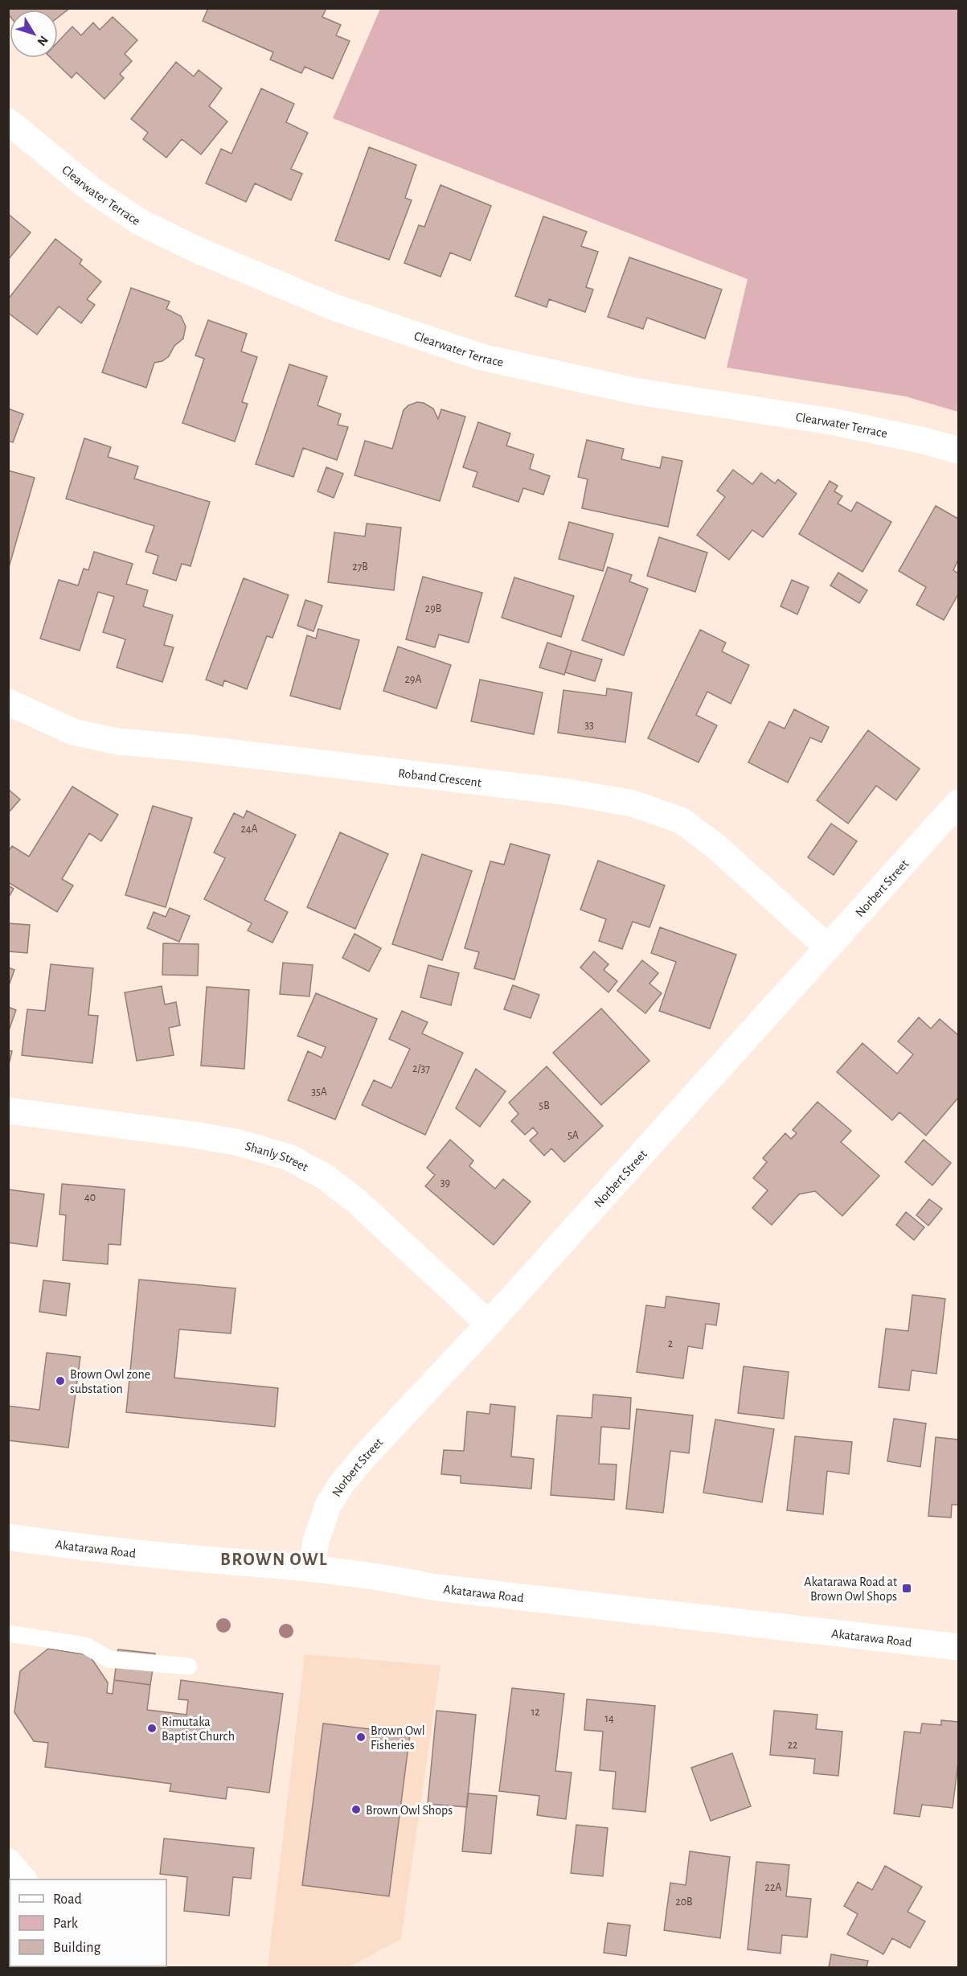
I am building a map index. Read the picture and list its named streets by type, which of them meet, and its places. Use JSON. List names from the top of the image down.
{
  "streets": {
    "main road": [
      "Clearwater Terrace",
      "Roband Crescent",
      "Norbert Street",
      "Shanly Street",
      "Akatarawa Road"
    ]
  },
  "crossings": [
    ["Roband Crescent", "Norbert Street"],
    ["Norbert Street", "Shanly Street"],
    ["Norbert Street", "Akatarawa Road"]
  ],
  "districts": ["BROWN OWL"],
  "places": {
    "other": [
      "Brown Owl zone substation",
      "Rimutaka Baptist Church",
      "Brown Owl Fisheries",
      "Brown Owl Shops"
    ],
    "transit": ["Akatarawa Road at Brown Owl Shops"]
  },
  "house_numbers": [
    "27B",
    "29B",
    "29A",
    "33",
    "24A",
    "2/37",
    "35A",
    "5B",
    "5A",
    "39",
    "40",
    "2",
    "12",
    "14",
    "22",
    "22A",
    "20B"
  ],
  "legend": ["Road", "Park", "Building"],
  "north": "bottom right"
}
